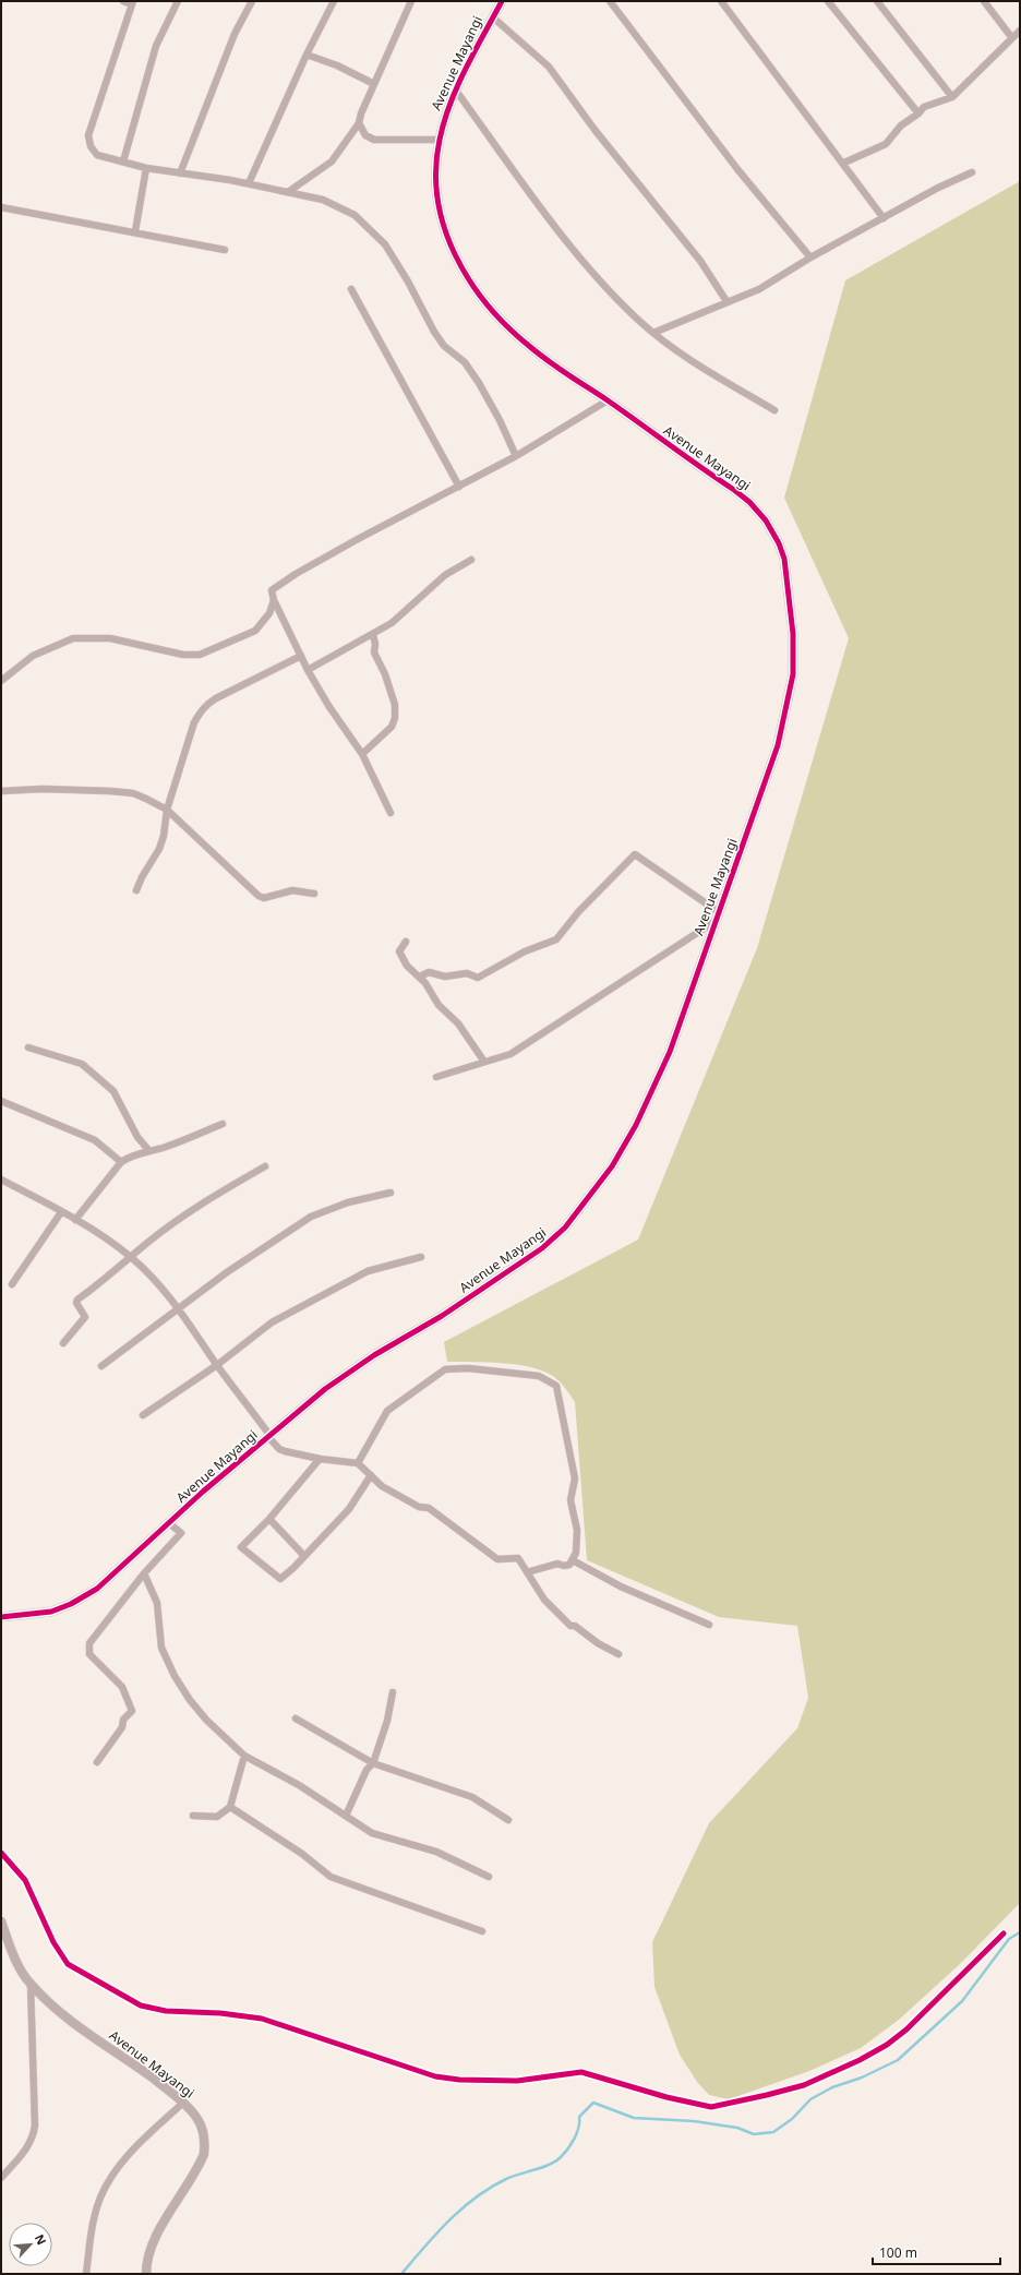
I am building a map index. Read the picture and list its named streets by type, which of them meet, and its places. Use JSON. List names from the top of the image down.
{
  "streets": {
    "street": ["Avenue Mayangi"]
  },
  "scale_bar": "100 m",
  "north": "top right"
}
